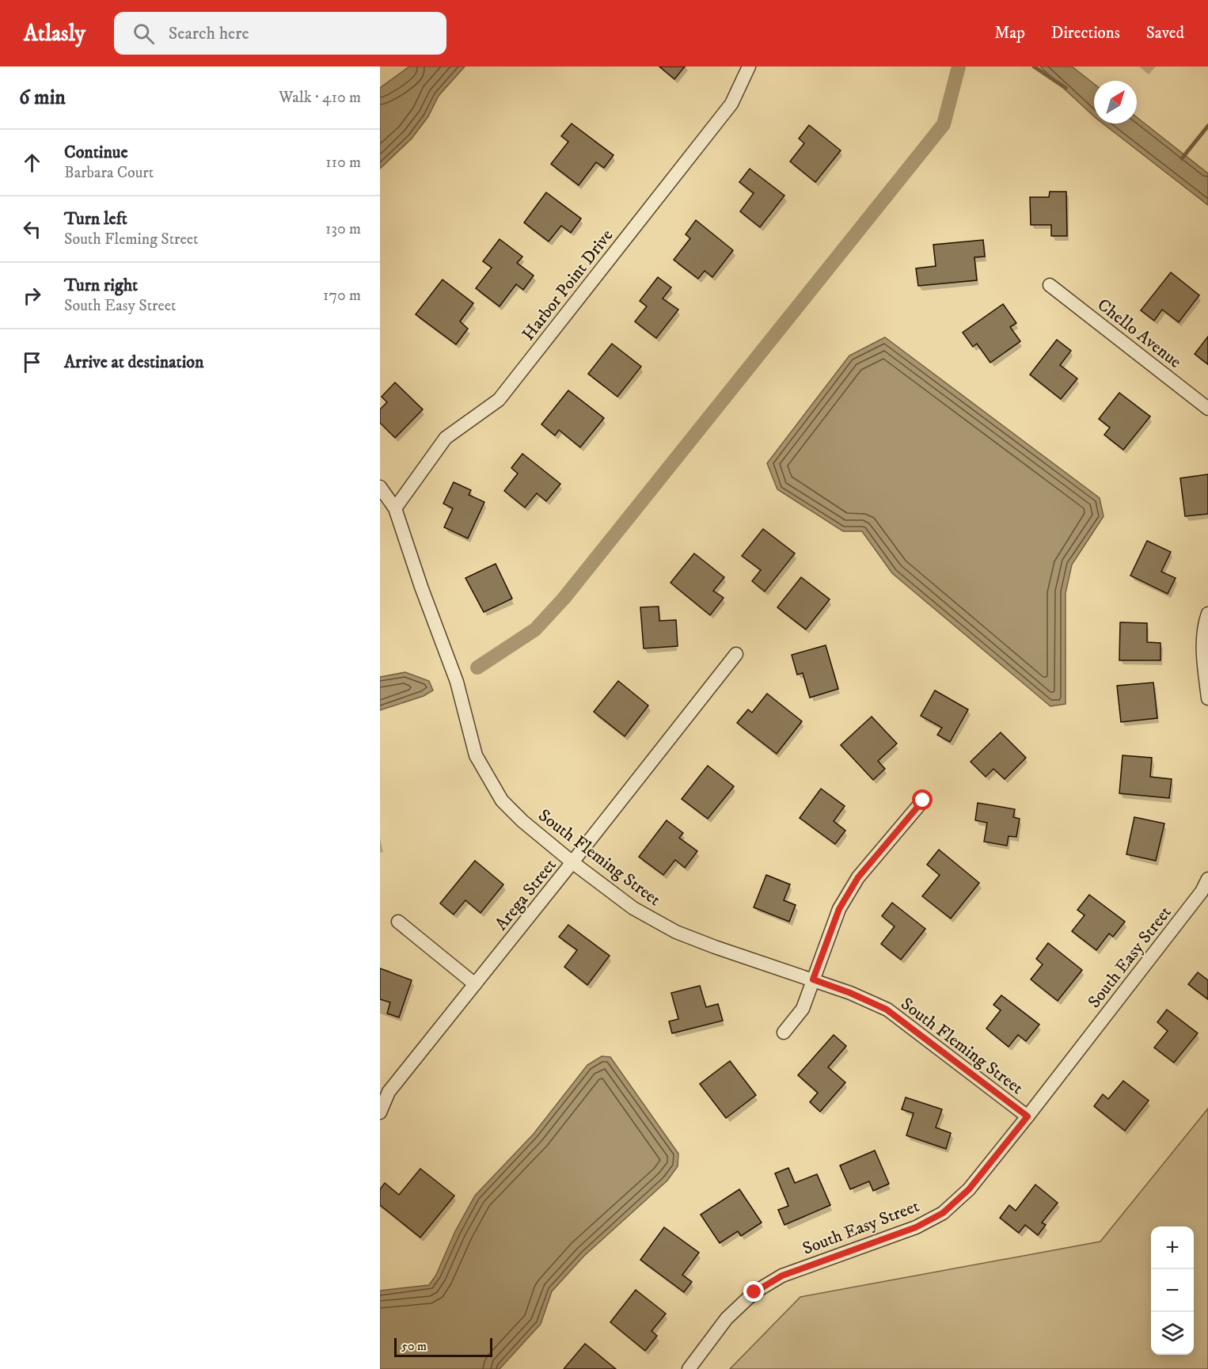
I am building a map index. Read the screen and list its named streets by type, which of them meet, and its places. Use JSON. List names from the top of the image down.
{
  "streets": {
    "street": [
      "Harbor Point Drive",
      "Chello Avenue",
      "South Fleming Street",
      "Arega Street",
      "South Easy Street"
    ]
  },
  "crossings": [
    ["Harbor Point Drive", "South Fleming Street"],
    ["South Fleming Street", "Arega Street"],
    ["South Fleming Street", "South Easy Street"]
  ],
  "scale_bar": "50 m",
  "north": "top right",
  "page": {
    "header": "Atlasly",
    "search": "Search here",
    "nav": ["Map", "Directions", "Saved"],
    "heading": ["6 min", "Walk · 410 m"],
    "list": [
      ["Continue", "Barbara Court", "110 m"],
      ["Turn left", "South Fleming Street", "130 m"],
      ["Turn right", "South Easy Street", "170 m"],
      "Arrive at destination"
    ],
    "map_buttons": ["+", "−"],
    "scale": "50 m"
  }
}
